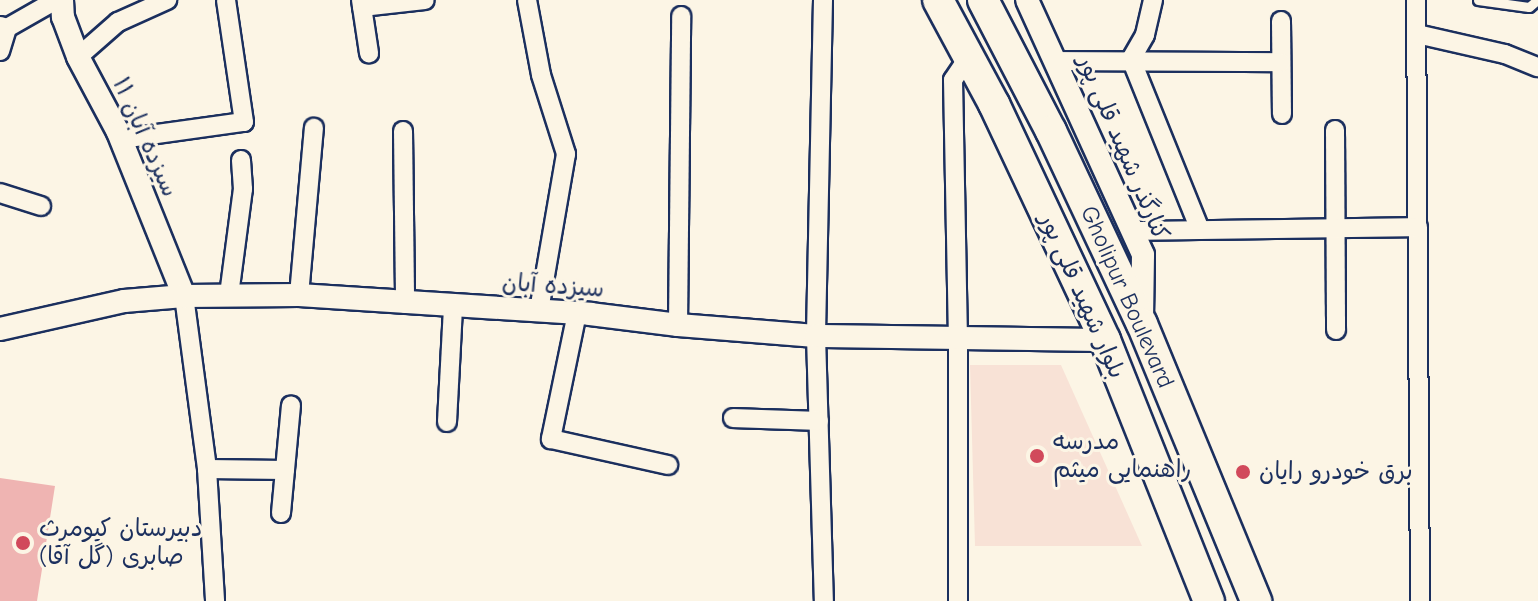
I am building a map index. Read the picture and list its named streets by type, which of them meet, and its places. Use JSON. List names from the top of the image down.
{
  "streets": {
    "highway": ["بلوار شهید قلی پور", "Gholipur Boulevard"],
    "street": ["سیزده آبان ۱۱", "کنارگذر شهید قلی پور", "سیزده آبان"]
  },
  "crossings": [
    ["سیزده آبان ۱۱", "سیزده آبان"],
    ["کنارگذر شهید قلی پور", "Gholipur Boulevard"],
    ["سیزده آبان", "بلوار شهید قلی پور"]
  ],
  "places": ["مدرسه راهنمایی میثم", "برق خودرو رایان", "دبیرستان کیومرث صابری (گل آقا)"]
}
